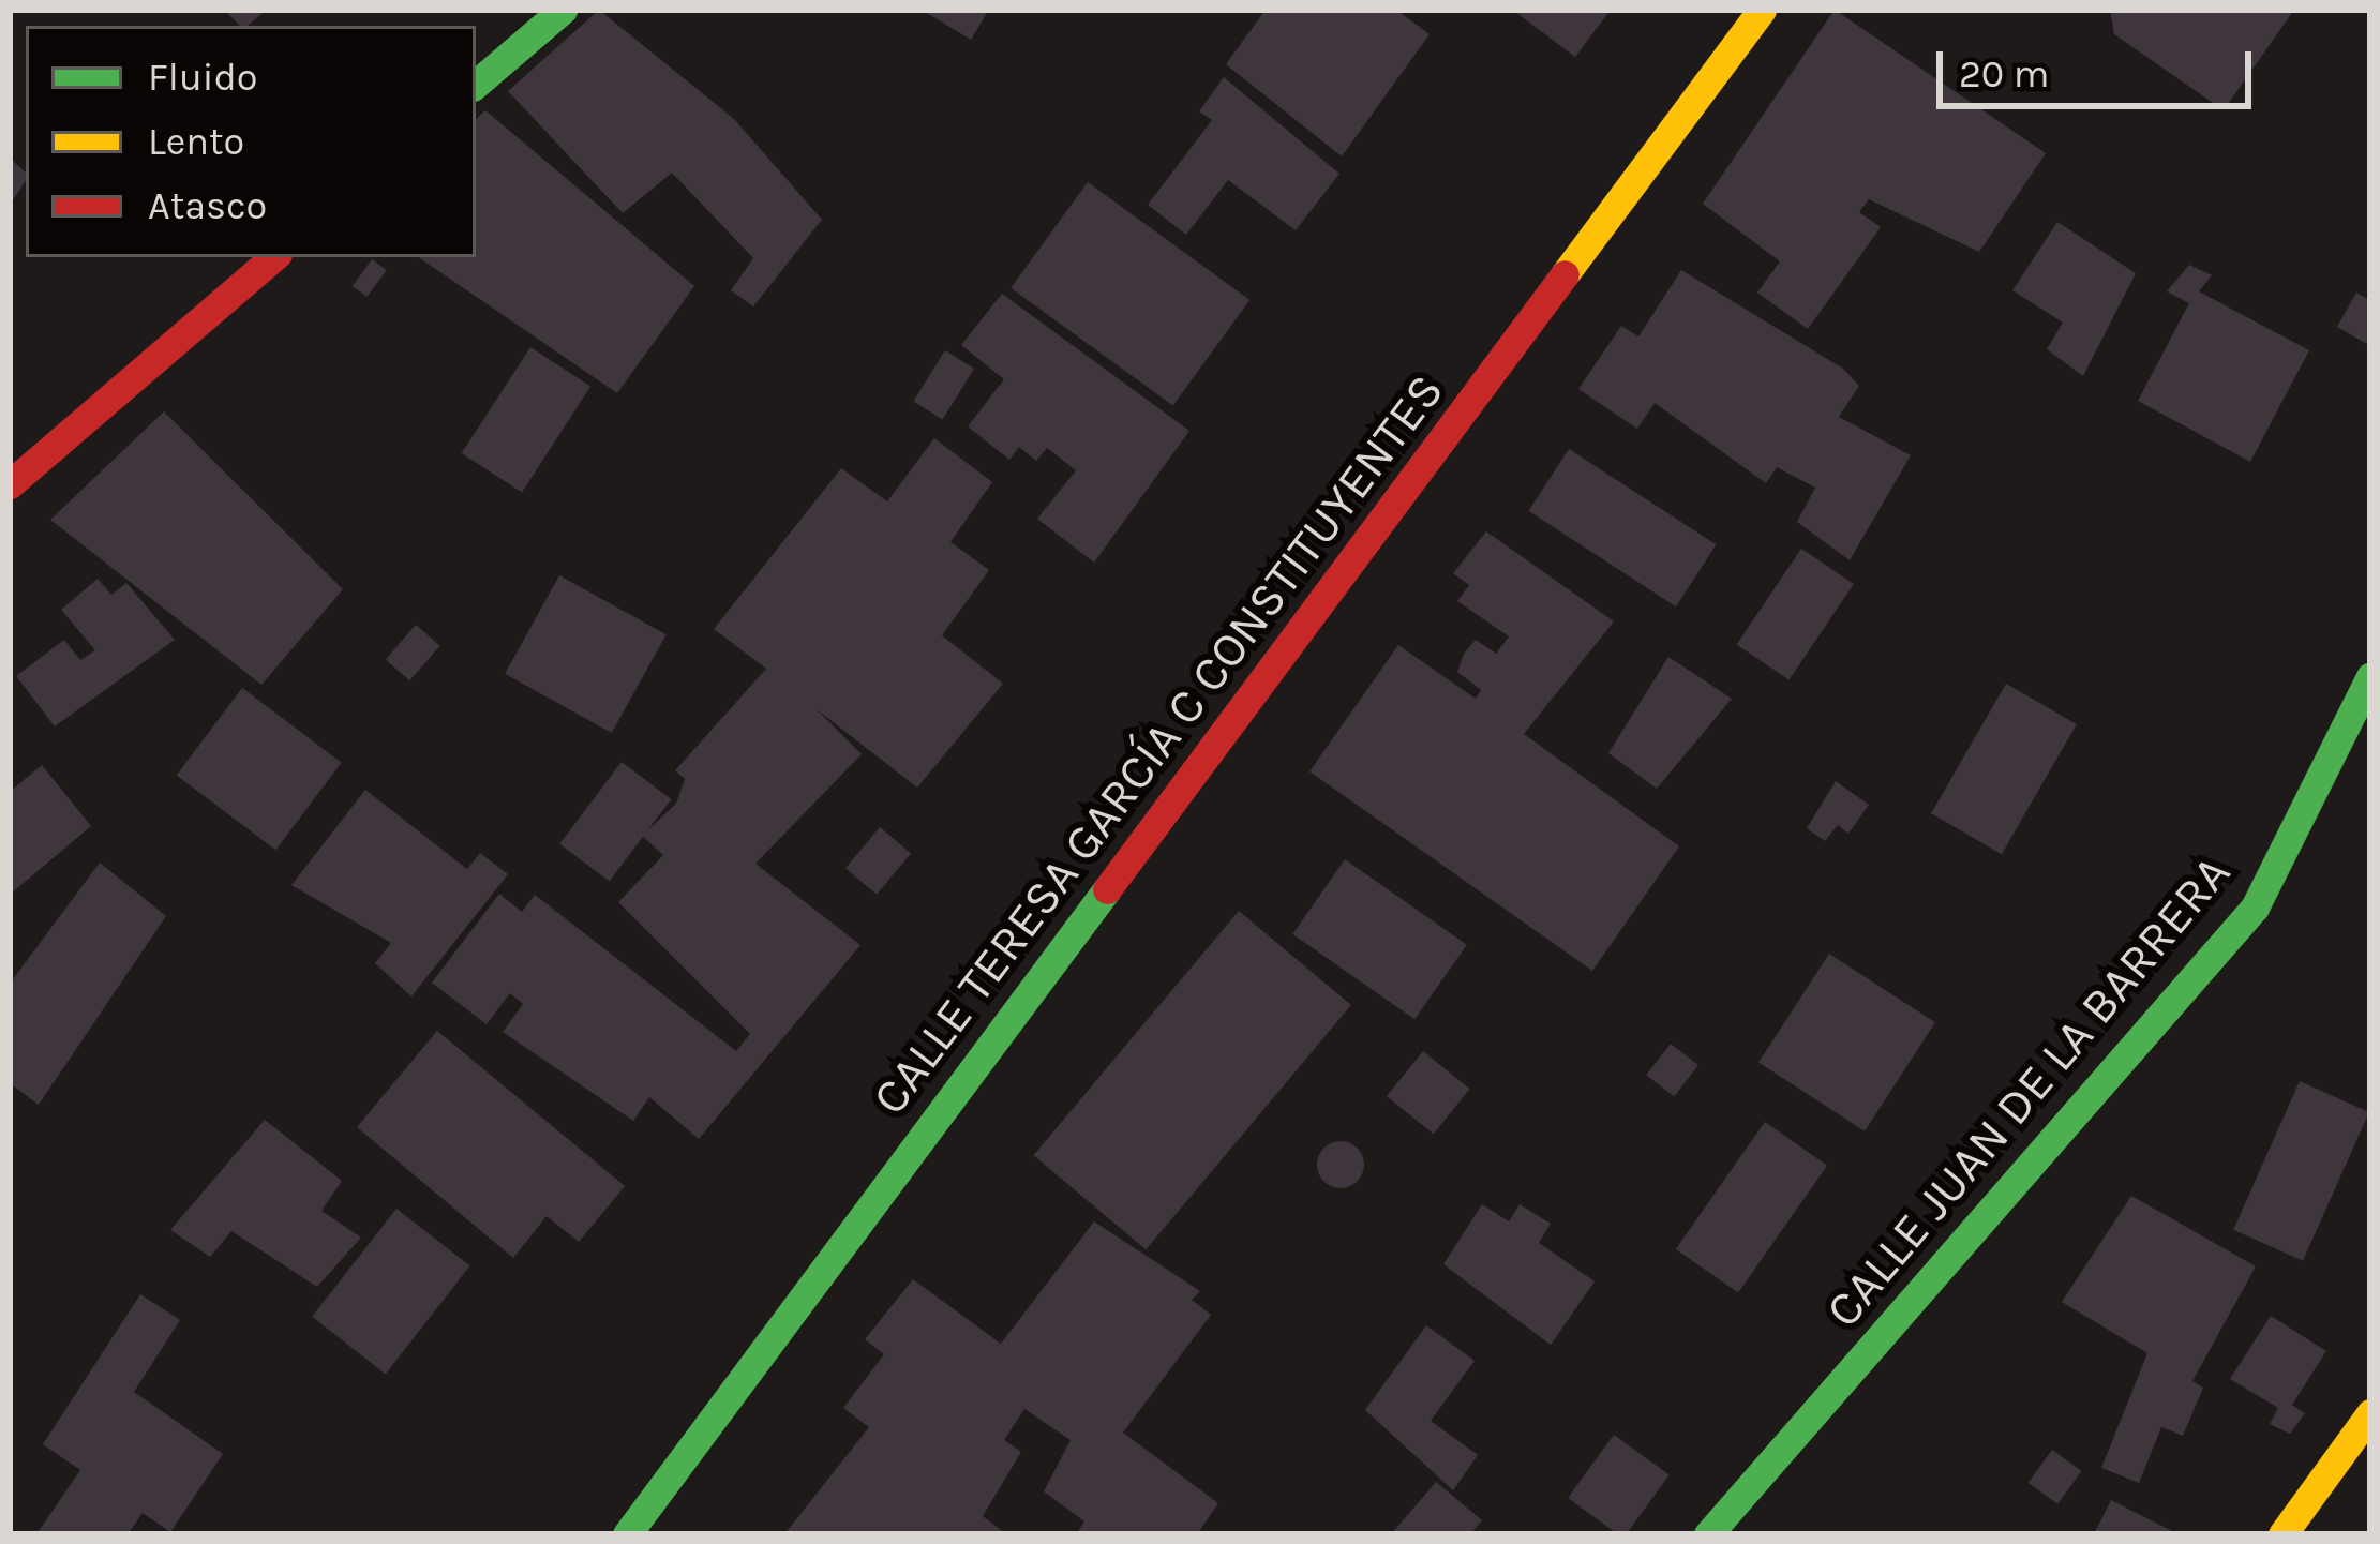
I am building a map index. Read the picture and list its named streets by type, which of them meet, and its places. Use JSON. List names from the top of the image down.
{
  "streets": {
    "street": ["CALLE TERESA GARCÍA C CONSTITUYENTES", "CALLE JUAN DE LA BARRERA"]
  },
  "legend": ["Fluido", "Lento", "Atasco"],
  "scale_bar": "20 m"
}
